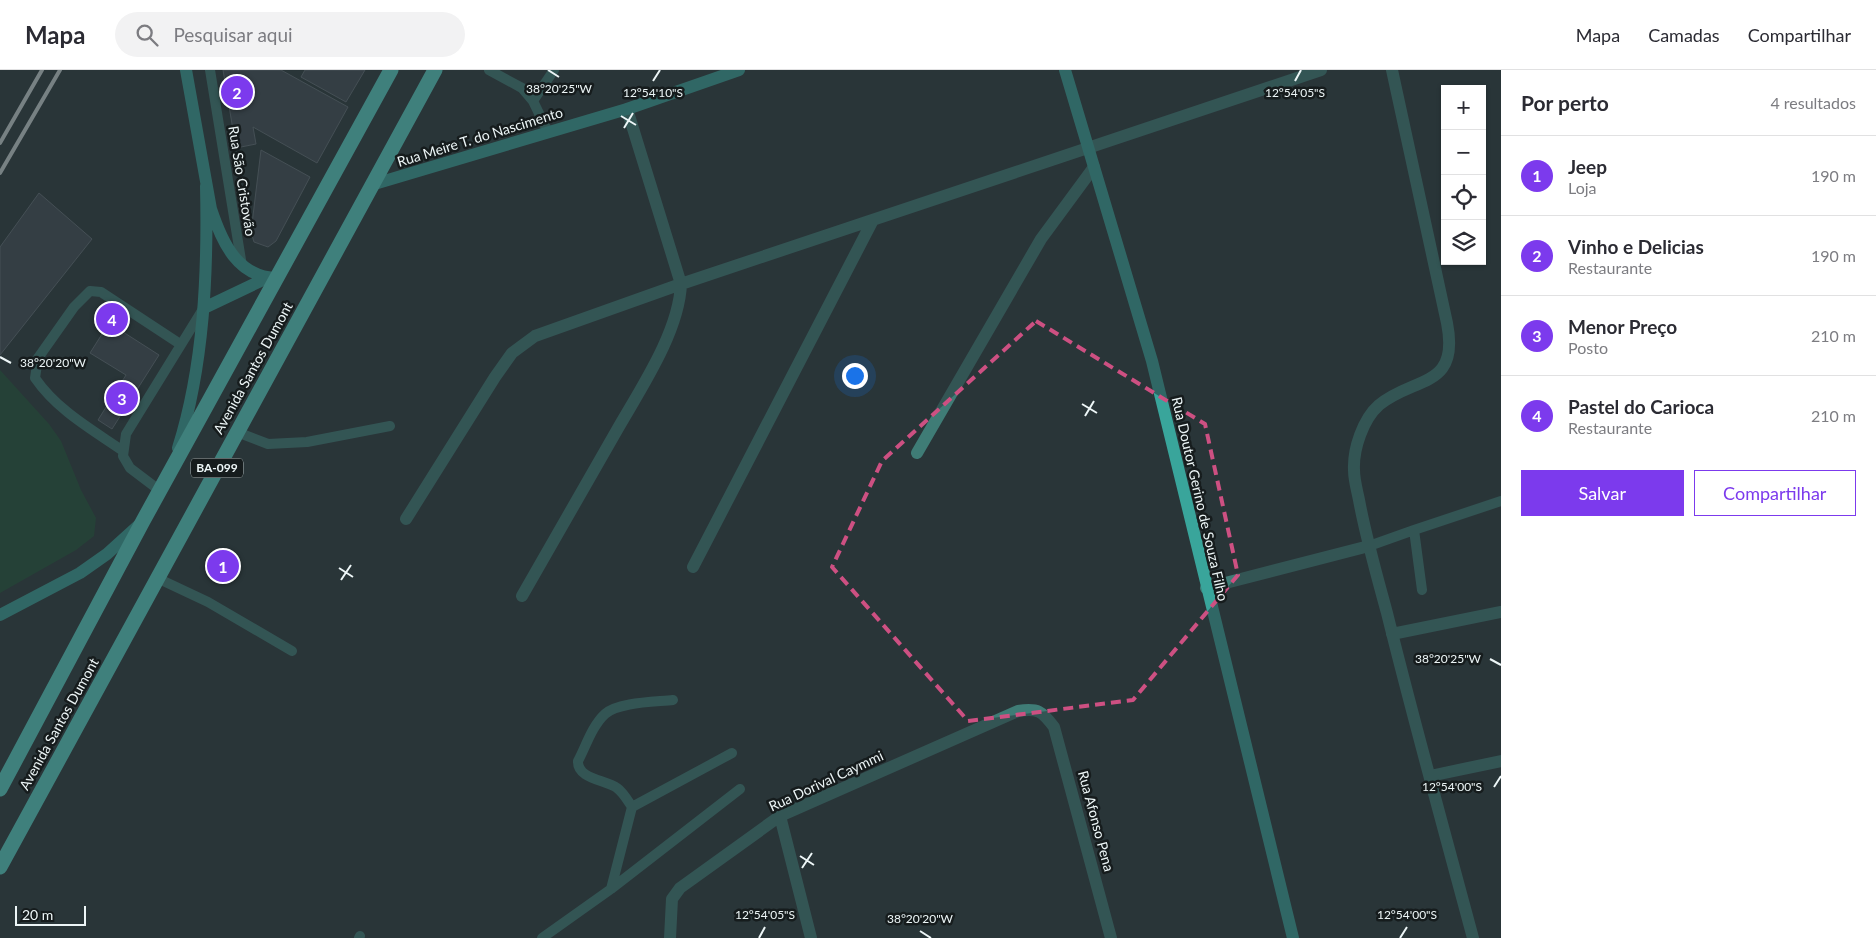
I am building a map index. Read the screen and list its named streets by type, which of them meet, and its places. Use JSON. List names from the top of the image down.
{
  "streets": {
    "highway": ["Avenida Santos Dumont", "BA-099"],
    "main road": ["Rua Meire T. do Nascimento", "Rua Doutor Gerino de Souza Filho"],
    "street": ["Rua Dorival Caymmi", "Rua Afonso Pena"],
    "lane": ["Rua São Cristovão"]
  },
  "crossings": [
    ["Rua Meire T. do Nascimento", "Avenida Santos Dumont"],
    ["Rua Dorival Caymmi", "Rua Afonso Pena"]
  ],
  "scale_bar": "20 m",
  "page": {
    "header": "Mapa",
    "search": "Pesquisar aqui",
    "nav": ["Mapa", "Camadas", "Compartilhar"],
    "heading": ["Por perto", "4 resultados"],
    "pins": [
      "2",
      "4",
      "3",
      "1"
    ],
    "map_buttons": ["+", "−"],
    "list": [
      {
        "mark": "1",
        "name": "Jeep",
        "note": "Loja",
        "value": "190 m"
      },
      {
        "mark": "2",
        "name": "Vinho e Delicias",
        "note": "Restaurante",
        "value": "190 m"
      },
      {
        "mark": "3",
        "name": "Menor Preço",
        "note": "Posto",
        "value": "210 m"
      },
      {
        "mark": "4",
        "name": "Pastel do Carioca",
        "note": "Restaurante",
        "value": "210 m"
      }
    ],
    "buttons": ["Salvar", "Compartilhar"],
    "scale": "20 m"
  },
  "coordinates": [
    "38°20'25\"W",
    "12°54'10\"S",
    "12°54'05\"S",
    "38°20'20\"W",
    "12°54'00\"S"
  ]
}
